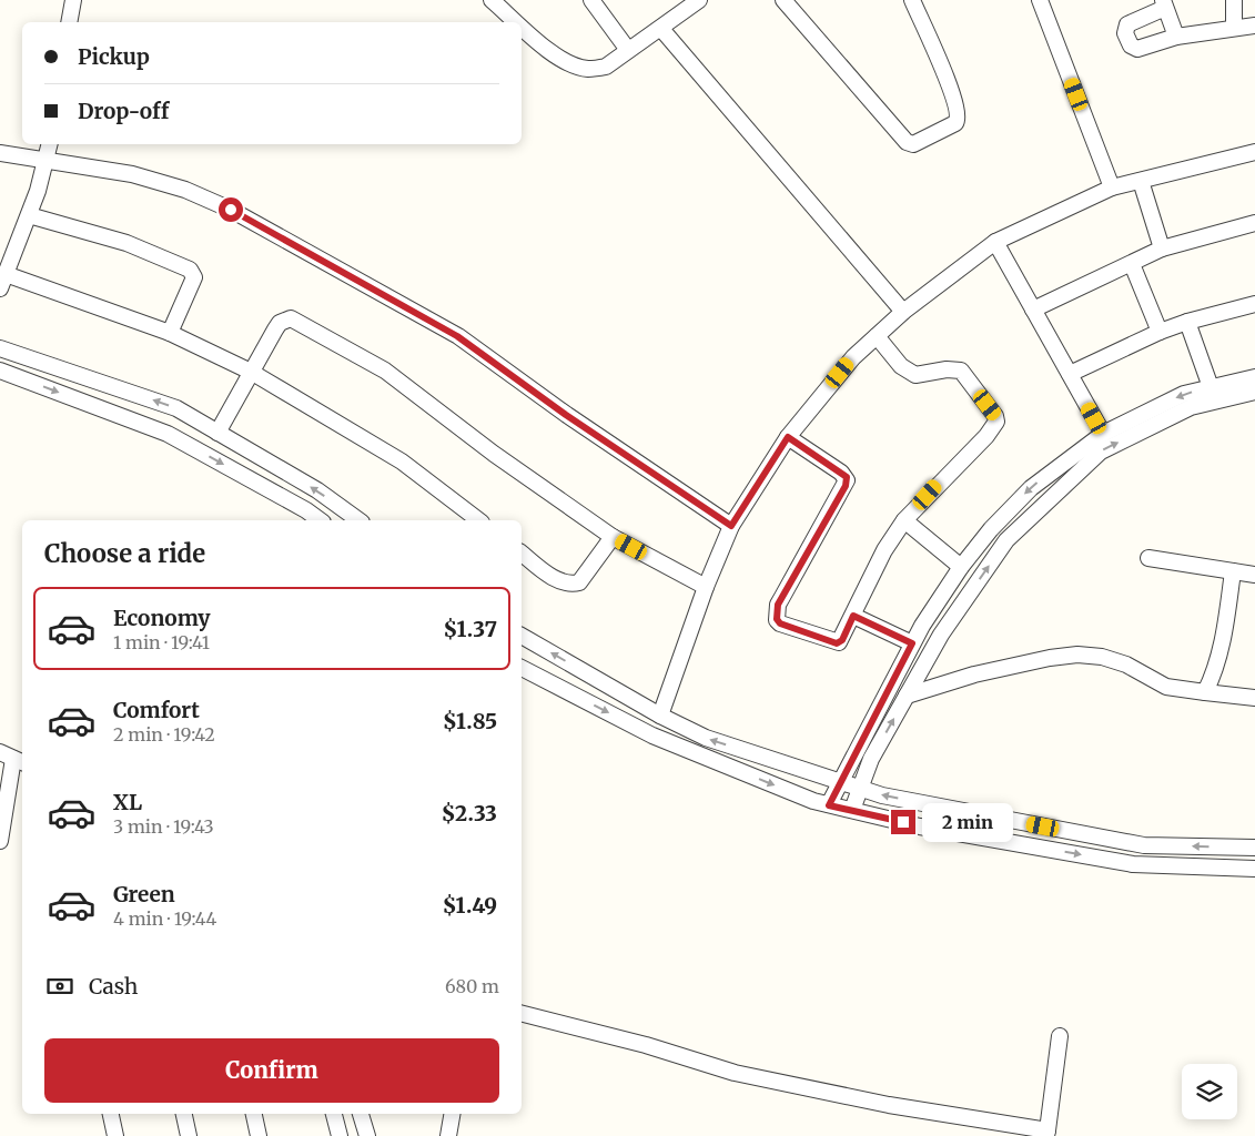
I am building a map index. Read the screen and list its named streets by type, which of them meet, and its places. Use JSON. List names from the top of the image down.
{
  "page": {
    "banner": ["Pickup", "Drop-off"],
    "heading": "Choose a ride",
    "list": [
      {
        "name": "Economy",
        "note": "1 min · 19:41",
        "value": "$1.37"
      },
      {
        "name": "Comfort",
        "note": "2 min · 19:42",
        "value": "$1.85"
      },
      {
        "name": "XL",
        "note": "3 min · 19:43",
        "value": "$2.33"
      },
      {
        "name": "Green",
        "note": "4 min · 19:44",
        "value": "$1.49"
      }
    ],
    "bubble": "2 min",
    "pay": ["Cash", "680 m"],
    "buttons": "Confirm"
  }
}
